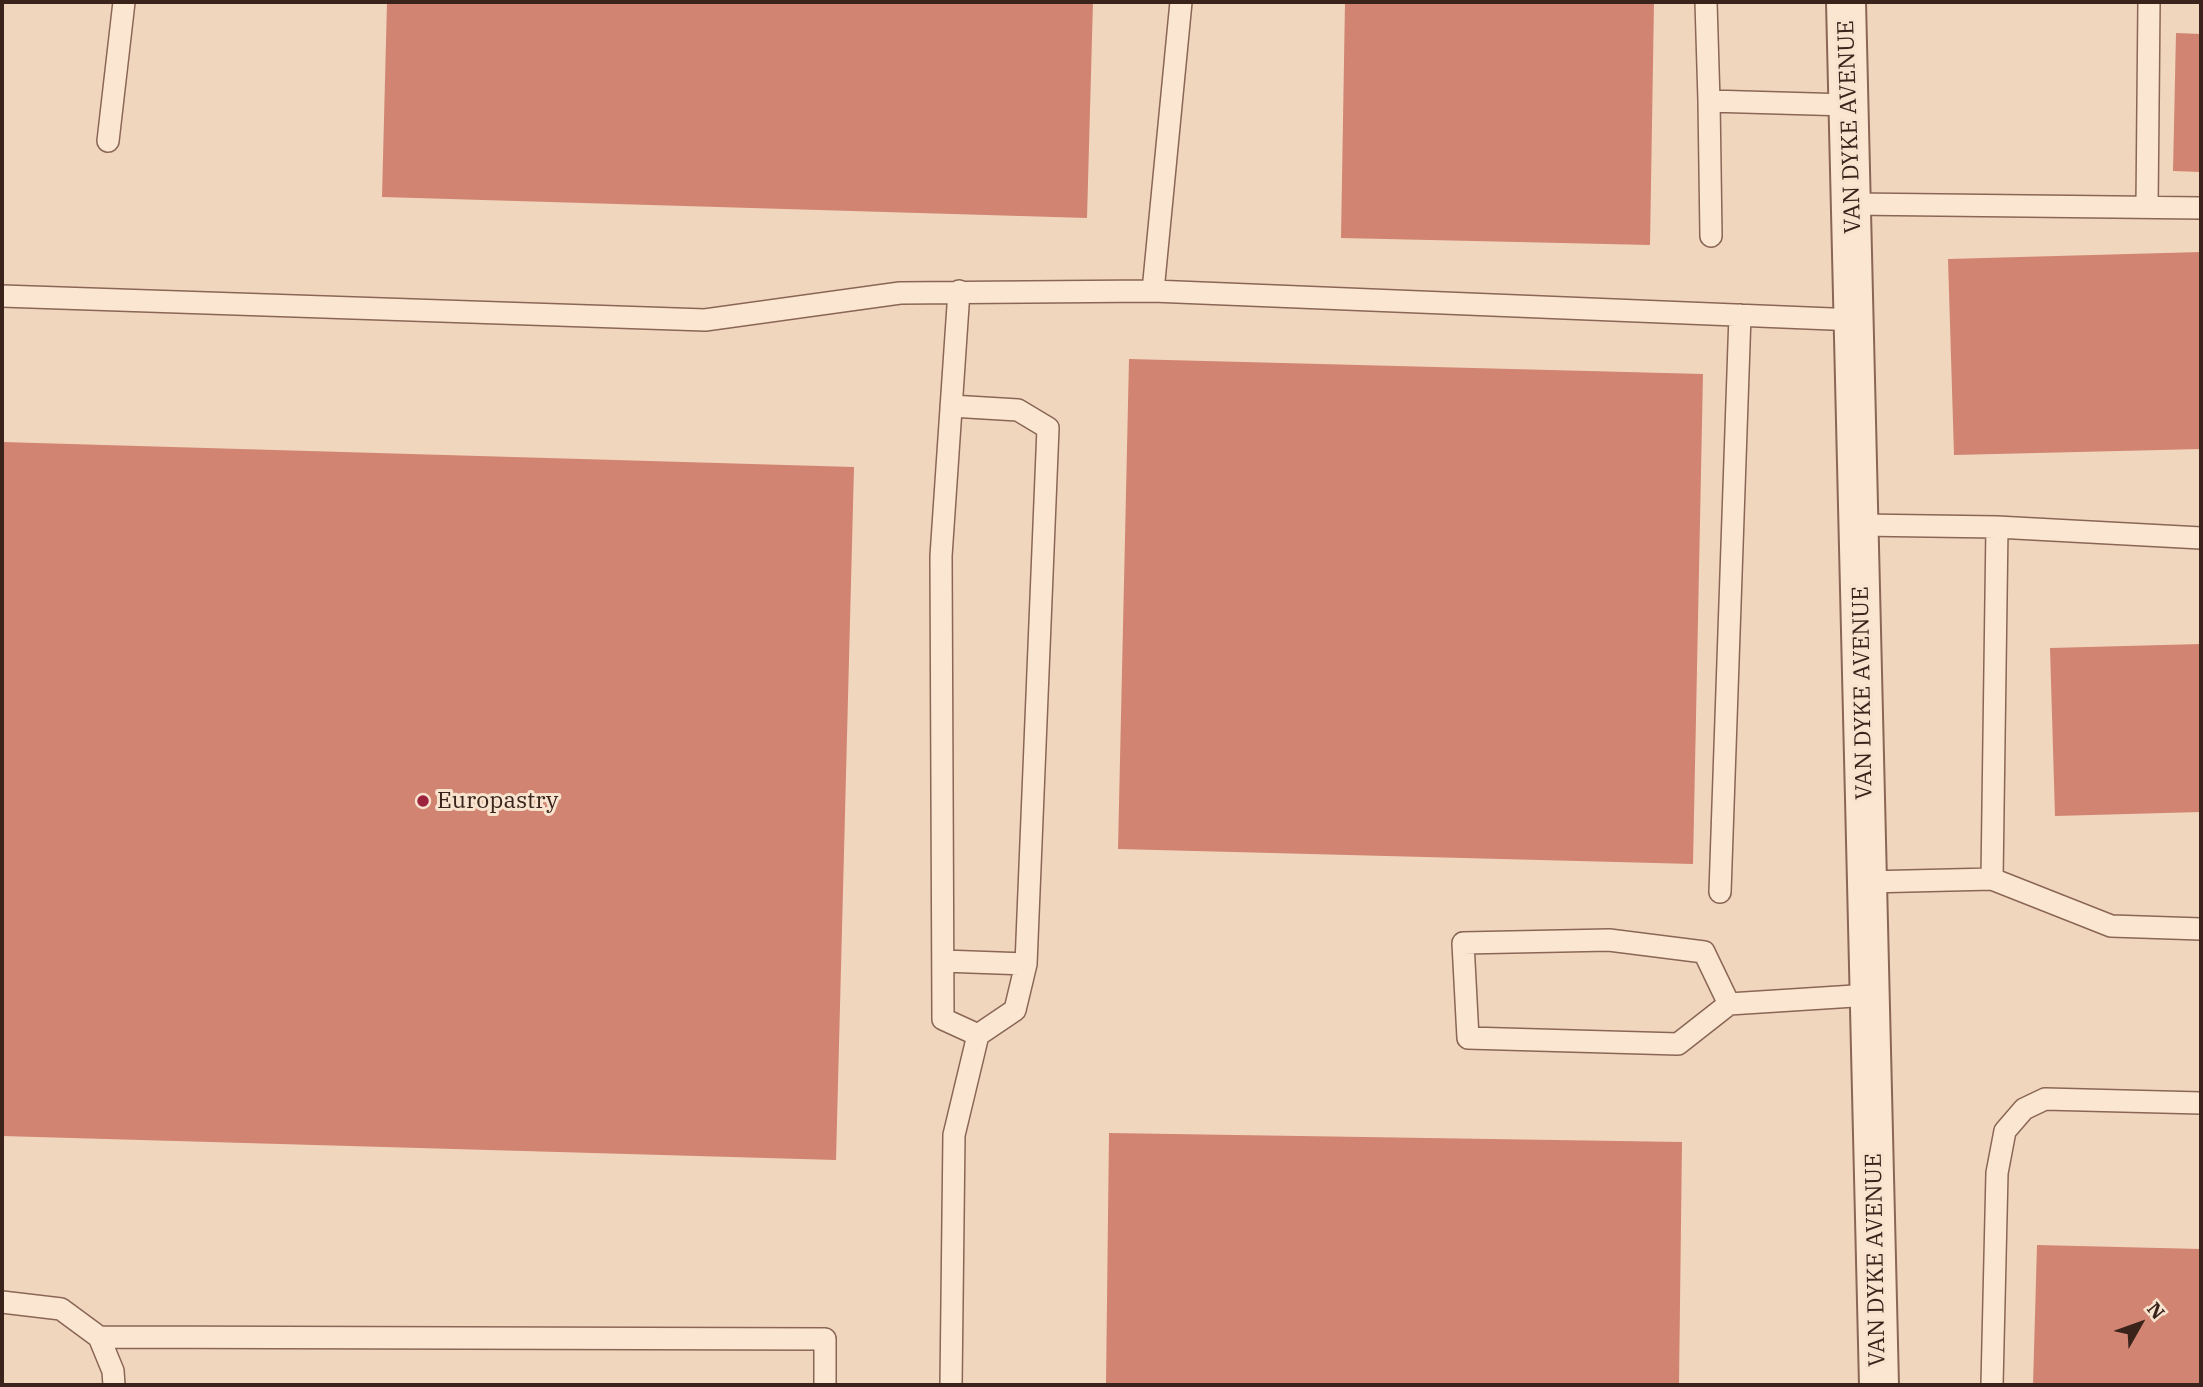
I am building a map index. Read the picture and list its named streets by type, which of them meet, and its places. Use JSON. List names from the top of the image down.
{
  "streets": {
    "street": ["VAN DYKE AVENUE"]
  },
  "places": ["Europastry"],
  "north": "top right"
}
